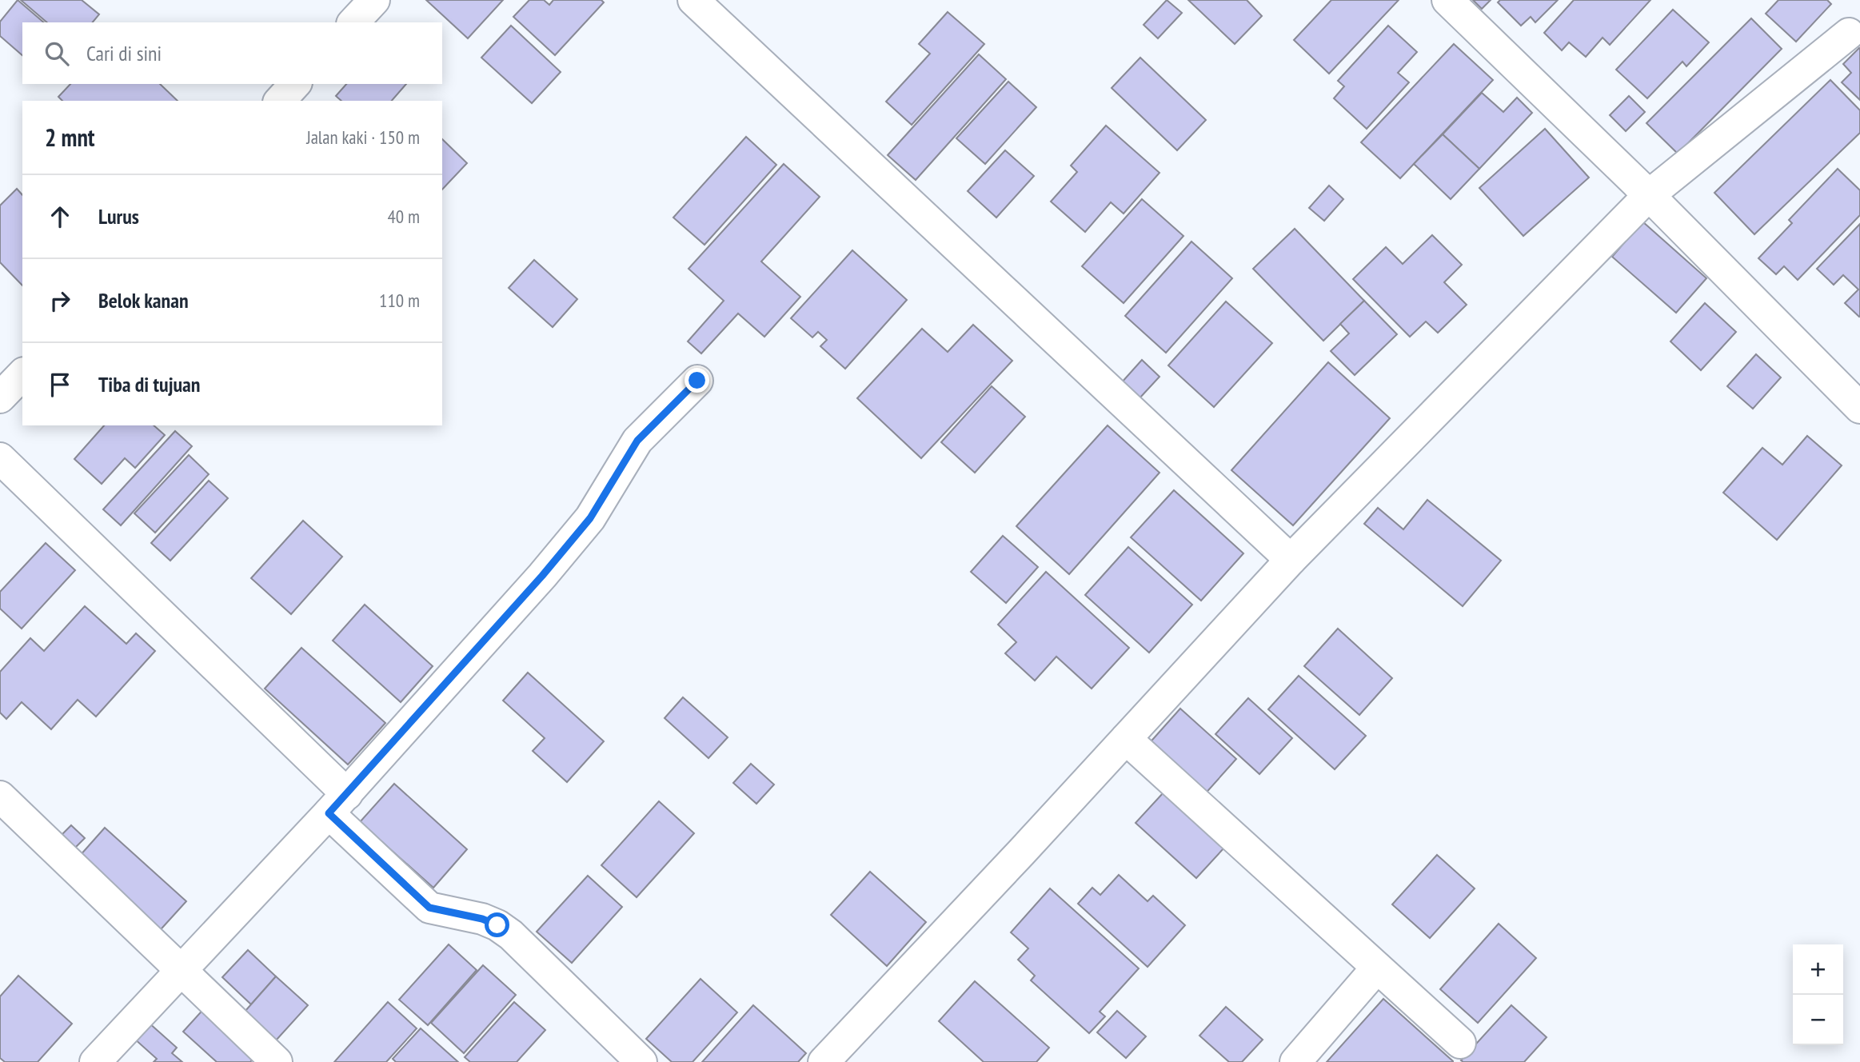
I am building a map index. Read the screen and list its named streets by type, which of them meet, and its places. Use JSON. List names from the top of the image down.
{
  "page": {
    "search": "Cari di sini",
    "heading": ["2 mnt", "Jalan kaki · 150 m"],
    "list": [
      ["Lurus", "40 m"],
      ["Belok kanan", "110 m"],
      "Tiba di tujuan"
    ],
    "map_buttons": ["+", "−"]
  }
}
